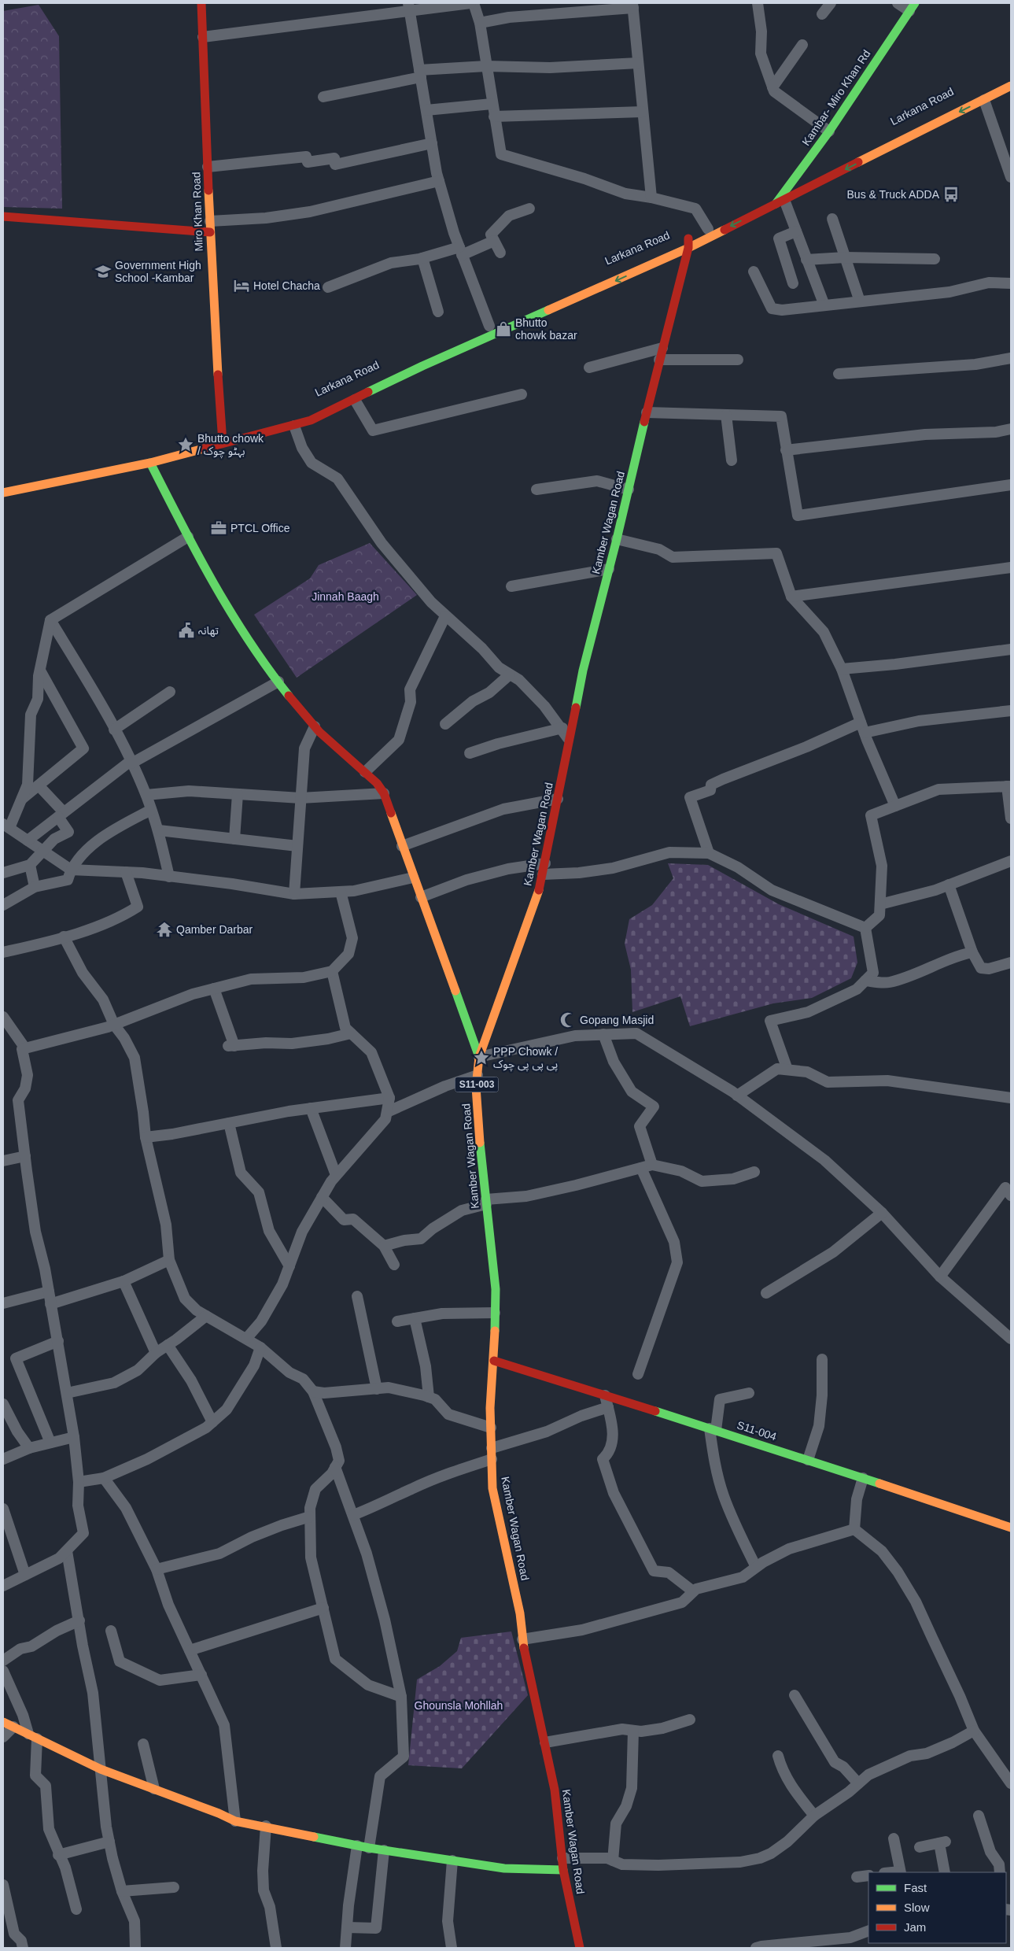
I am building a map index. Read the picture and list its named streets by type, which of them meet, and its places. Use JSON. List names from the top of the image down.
{
  "streets": {
    "main road": [
      "Kambar- Miro Khan Rd",
      "Larkana Road",
      "Miro Khan Road",
      "Kamber Wagan Road",
      "S11-003",
      "S11-004"
    ]
  },
  "crossings": [
    ["Kambar- Miro Khan Rd", "Larkana Road"],
    ["Larkana Road", "Miro Khan Road"],
    ["Larkana Road", "Kamber Wagan Road"],
    ["Kamber Wagan Road", "S11-004"]
  ],
  "parks": ["Jinnah Baagh", "Ghounsla Mohllah"],
  "places": {
    "bus stop": ["Bus & Truck ADDA"],
    "school or university": ["Government High School -Kambar"],
    "hotel": ["Hotel Chacha"],
    "shop": ["Bhutto chowk bazar"],
    "place": ["Bhutto chowk / بہٹو چوک", "PPP Chowk / پی پی پی چوک"],
    "office": ["PTCL Office"],
    "public building": ["تھانہ"],
    "temple": ["Qamber Darbar"],
    "mosque": ["Gopang Masjid"]
  },
  "legend": ["Fast", "Slow", "Jam"]
}
